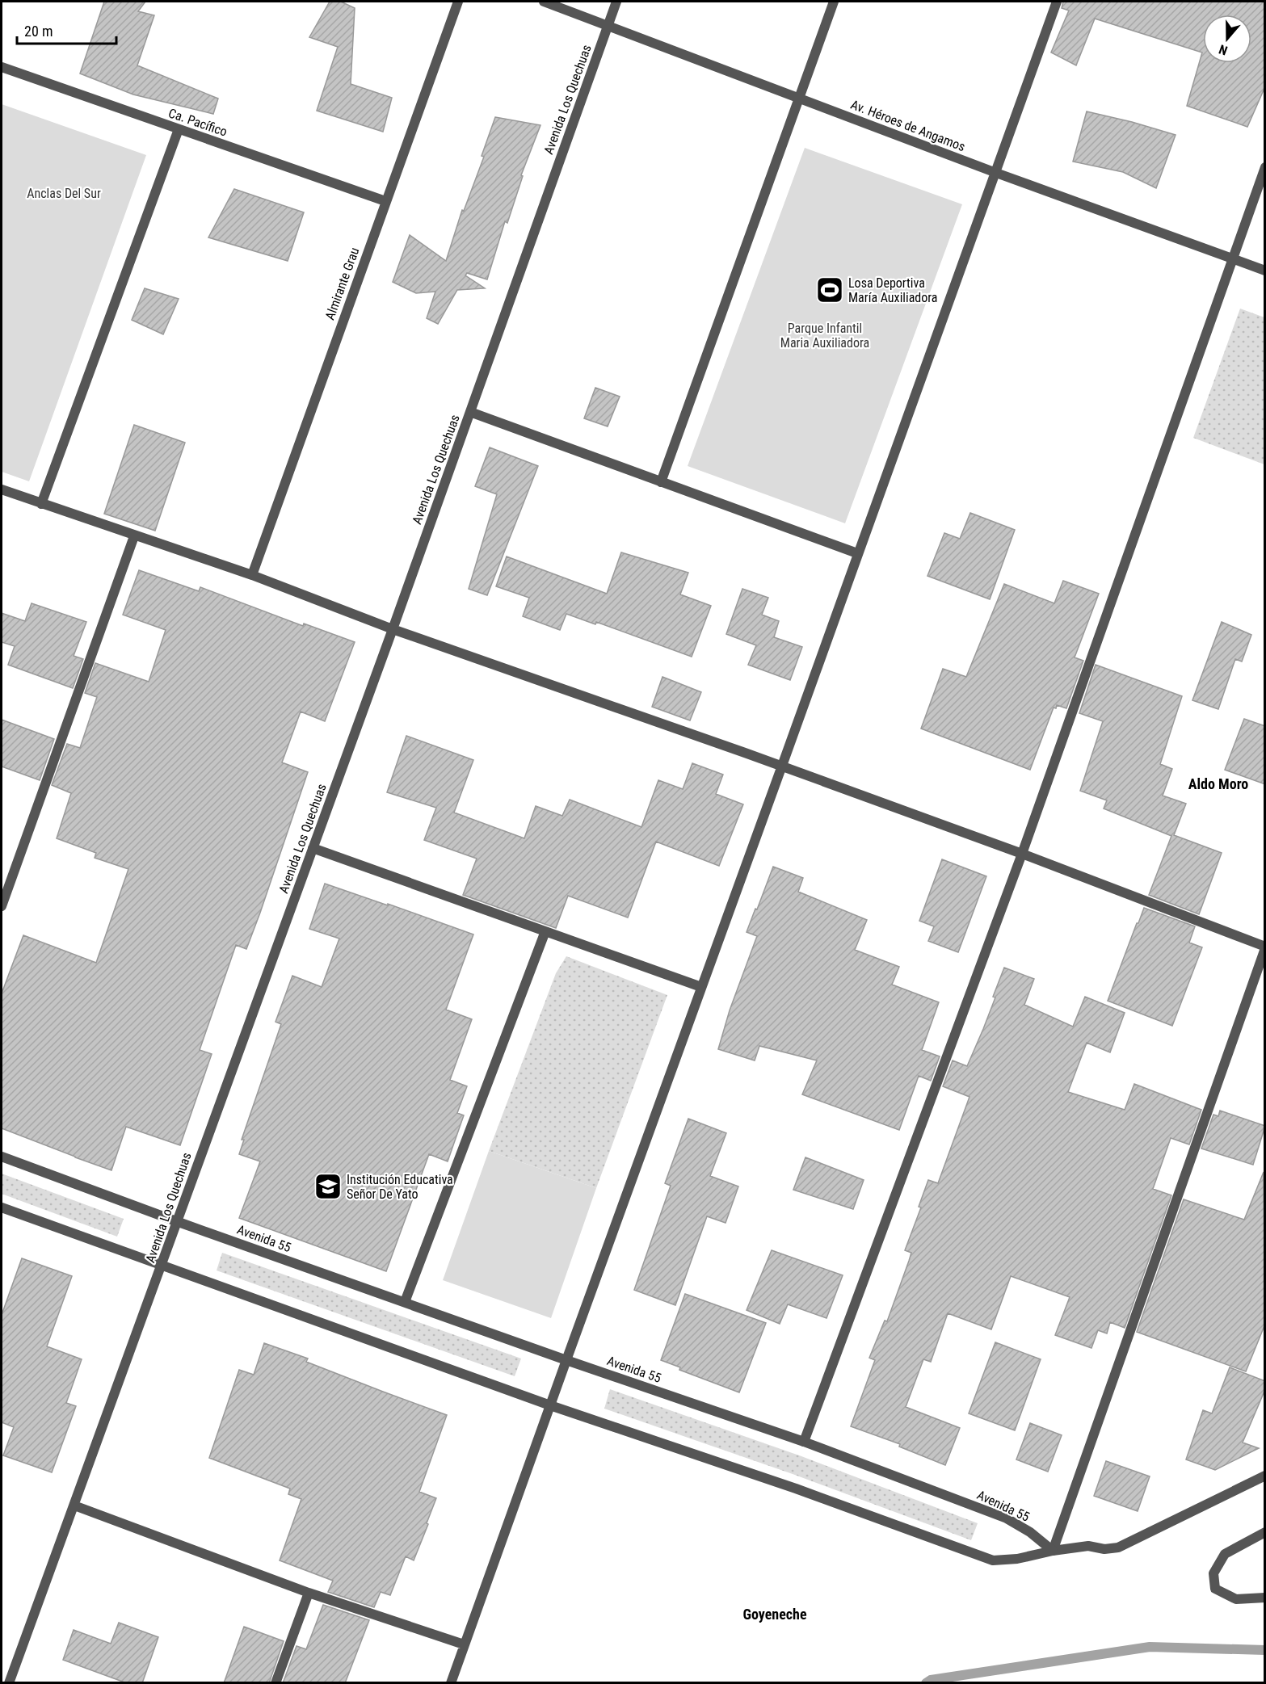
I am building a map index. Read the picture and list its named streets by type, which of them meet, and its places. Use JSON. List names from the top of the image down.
{
  "streets": {
    "street": [
      "Avenida Los Quechuas",
      "Ca. Pacífico",
      "Av. Héroes de Angamos",
      "Almirante Grau",
      "Avenida 55"
    ]
  },
  "crossings": [
    ["Avenida Los Quechuas", "Av. Héroes de Angamos"],
    ["Avenida Los Quechuas", "Avenida 55"],
    ["Ca. Pacífico", "Almirante Grau"]
  ],
  "districts": ["Aldo Moro", "Goyeneche"],
  "parks": ["Anclas Del Sur", "Parque Infantil Maria Auxiliadora"],
  "places": {
    "sports": ["Losa Deportiva María Auxiliadora"],
    "school or university": ["Institución Educativa Señor De Yato"]
  },
  "scale_bar": "20 m",
  "north": "bottom"
}
